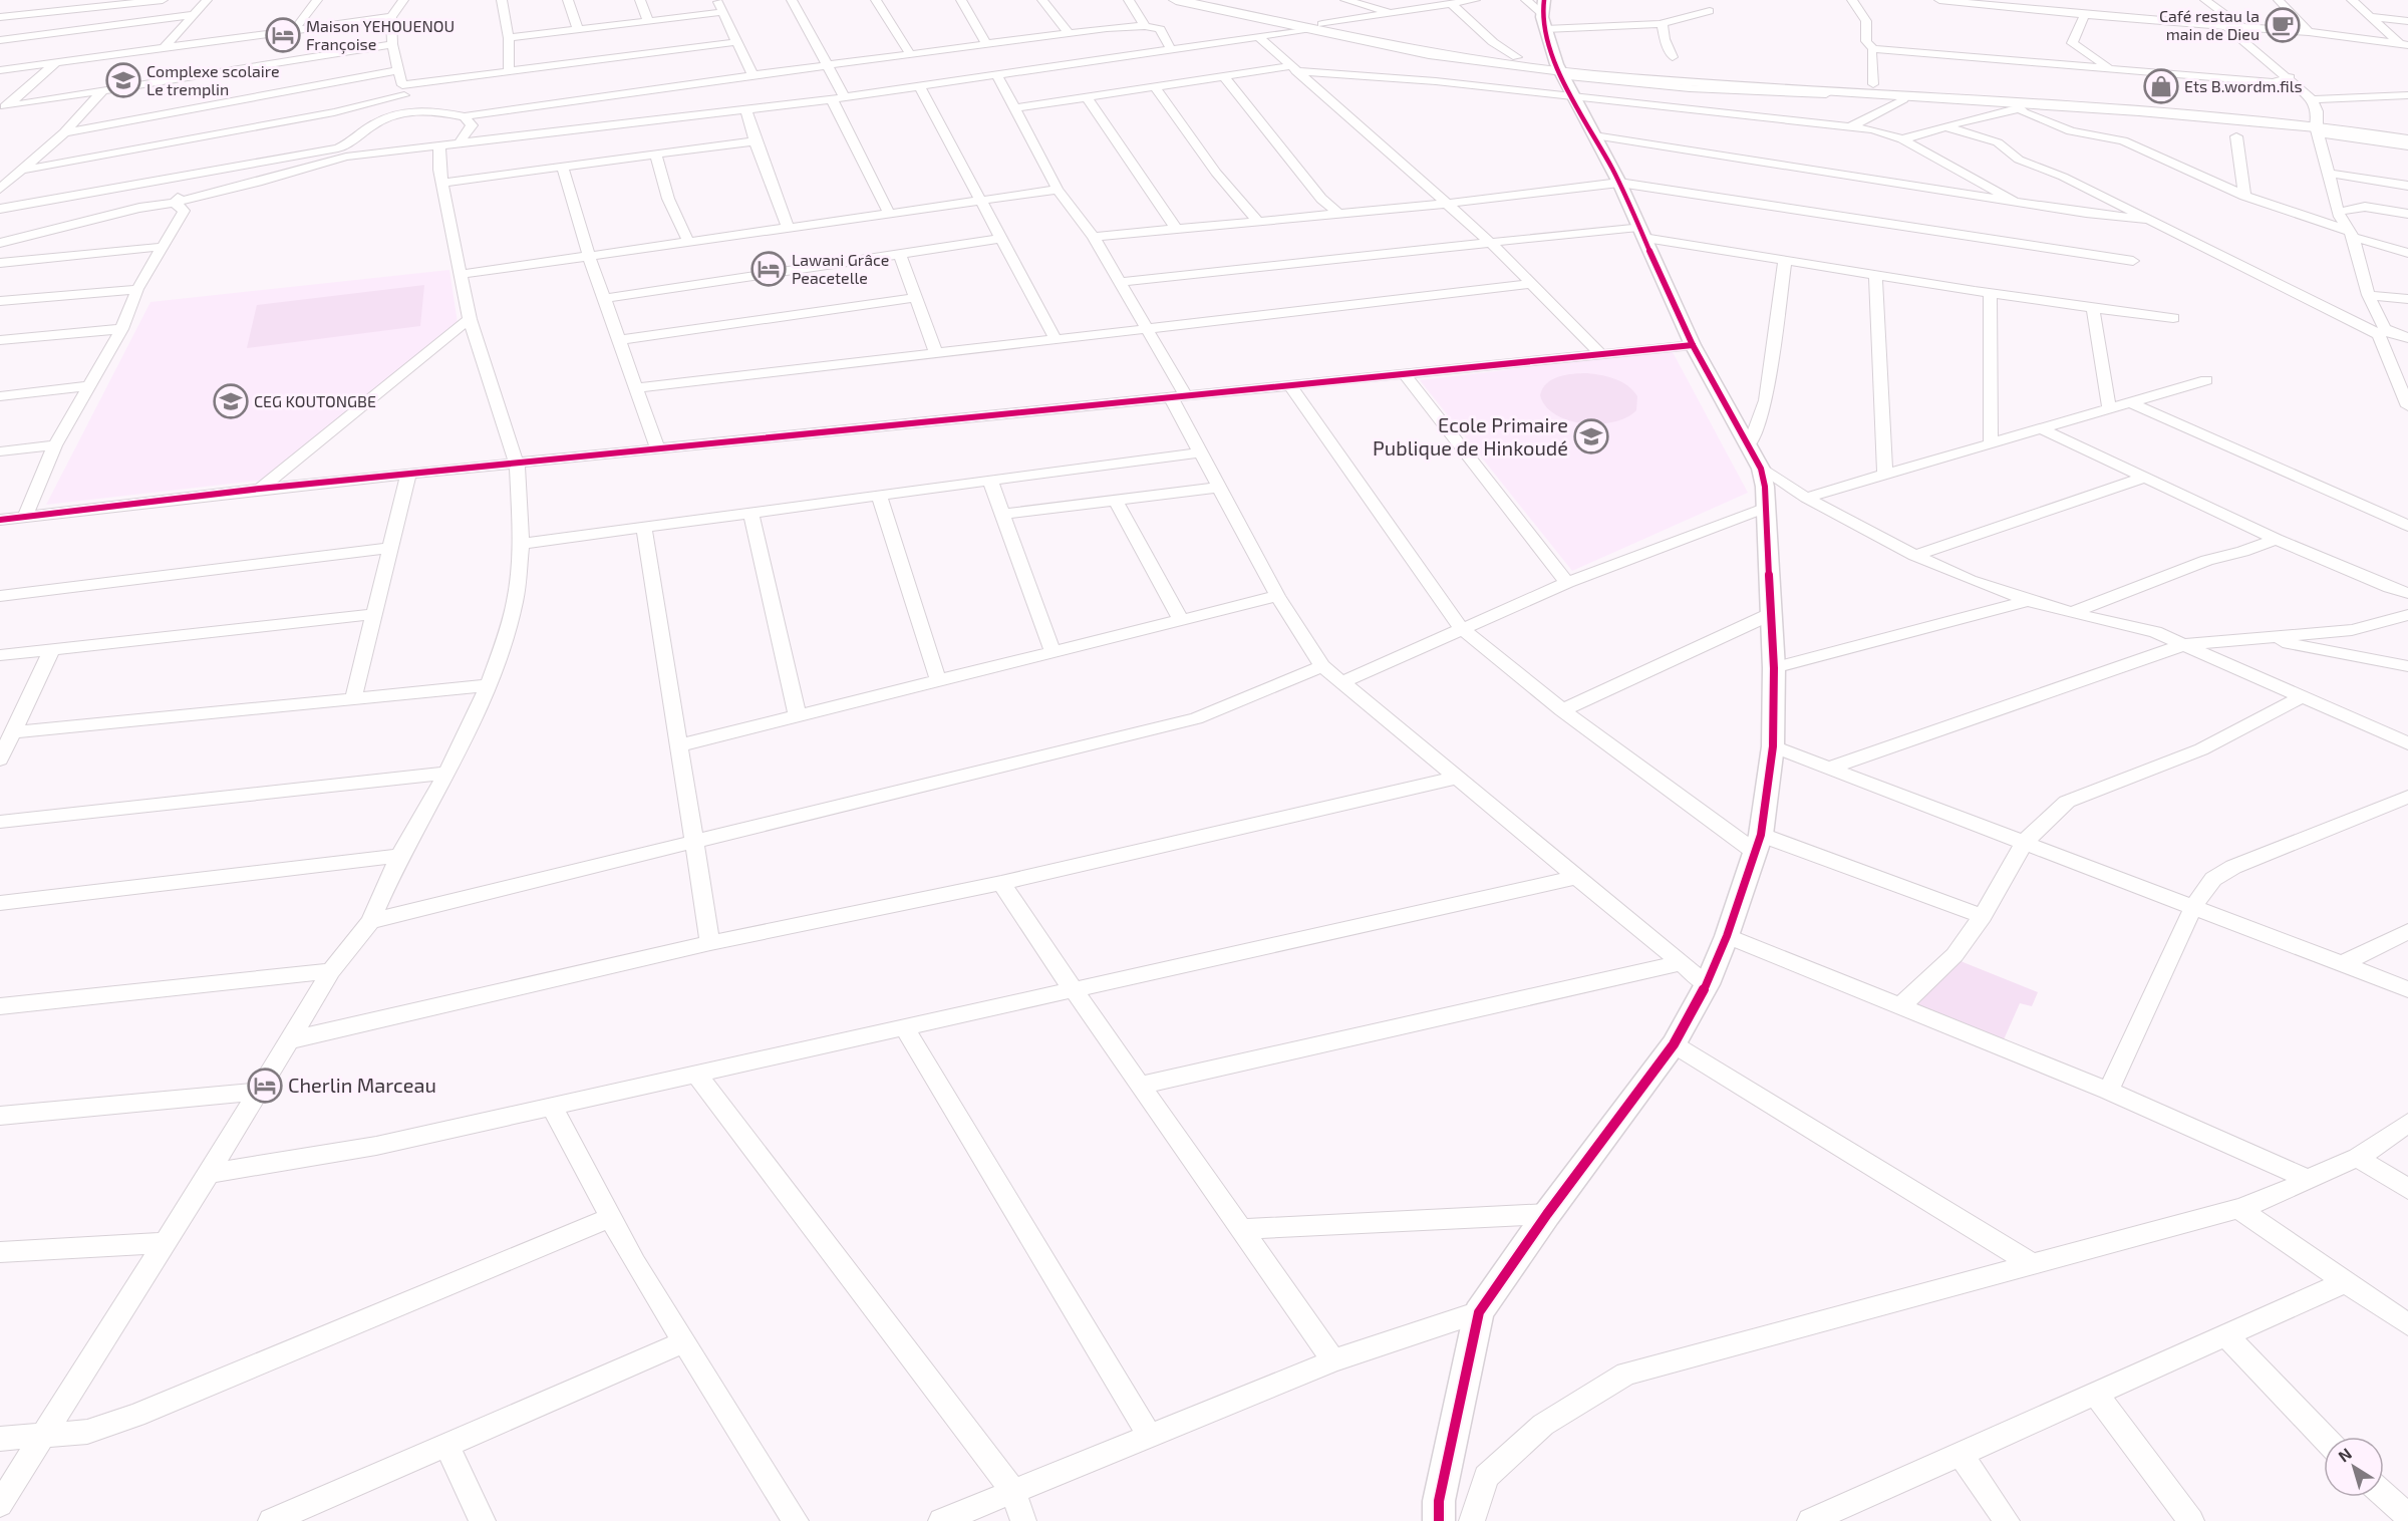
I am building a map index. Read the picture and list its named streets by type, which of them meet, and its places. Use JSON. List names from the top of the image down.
{
  "places": {
    "cafe": ["Café restau la main de Dieu"],
    "hotel": ["Maison YEHOUENOU Françoise", "Lawani Grâce Peacetelle", "Cherlin Marceau"],
    "school or university": ["Complexe scolaire Le tremplin", "CEG KOUTONGBE", "Ecole Primaire Publique de Hinkoudé"],
    "shop": ["Ets B.wordm.fils"]
  },
  "north": "top left"
}
